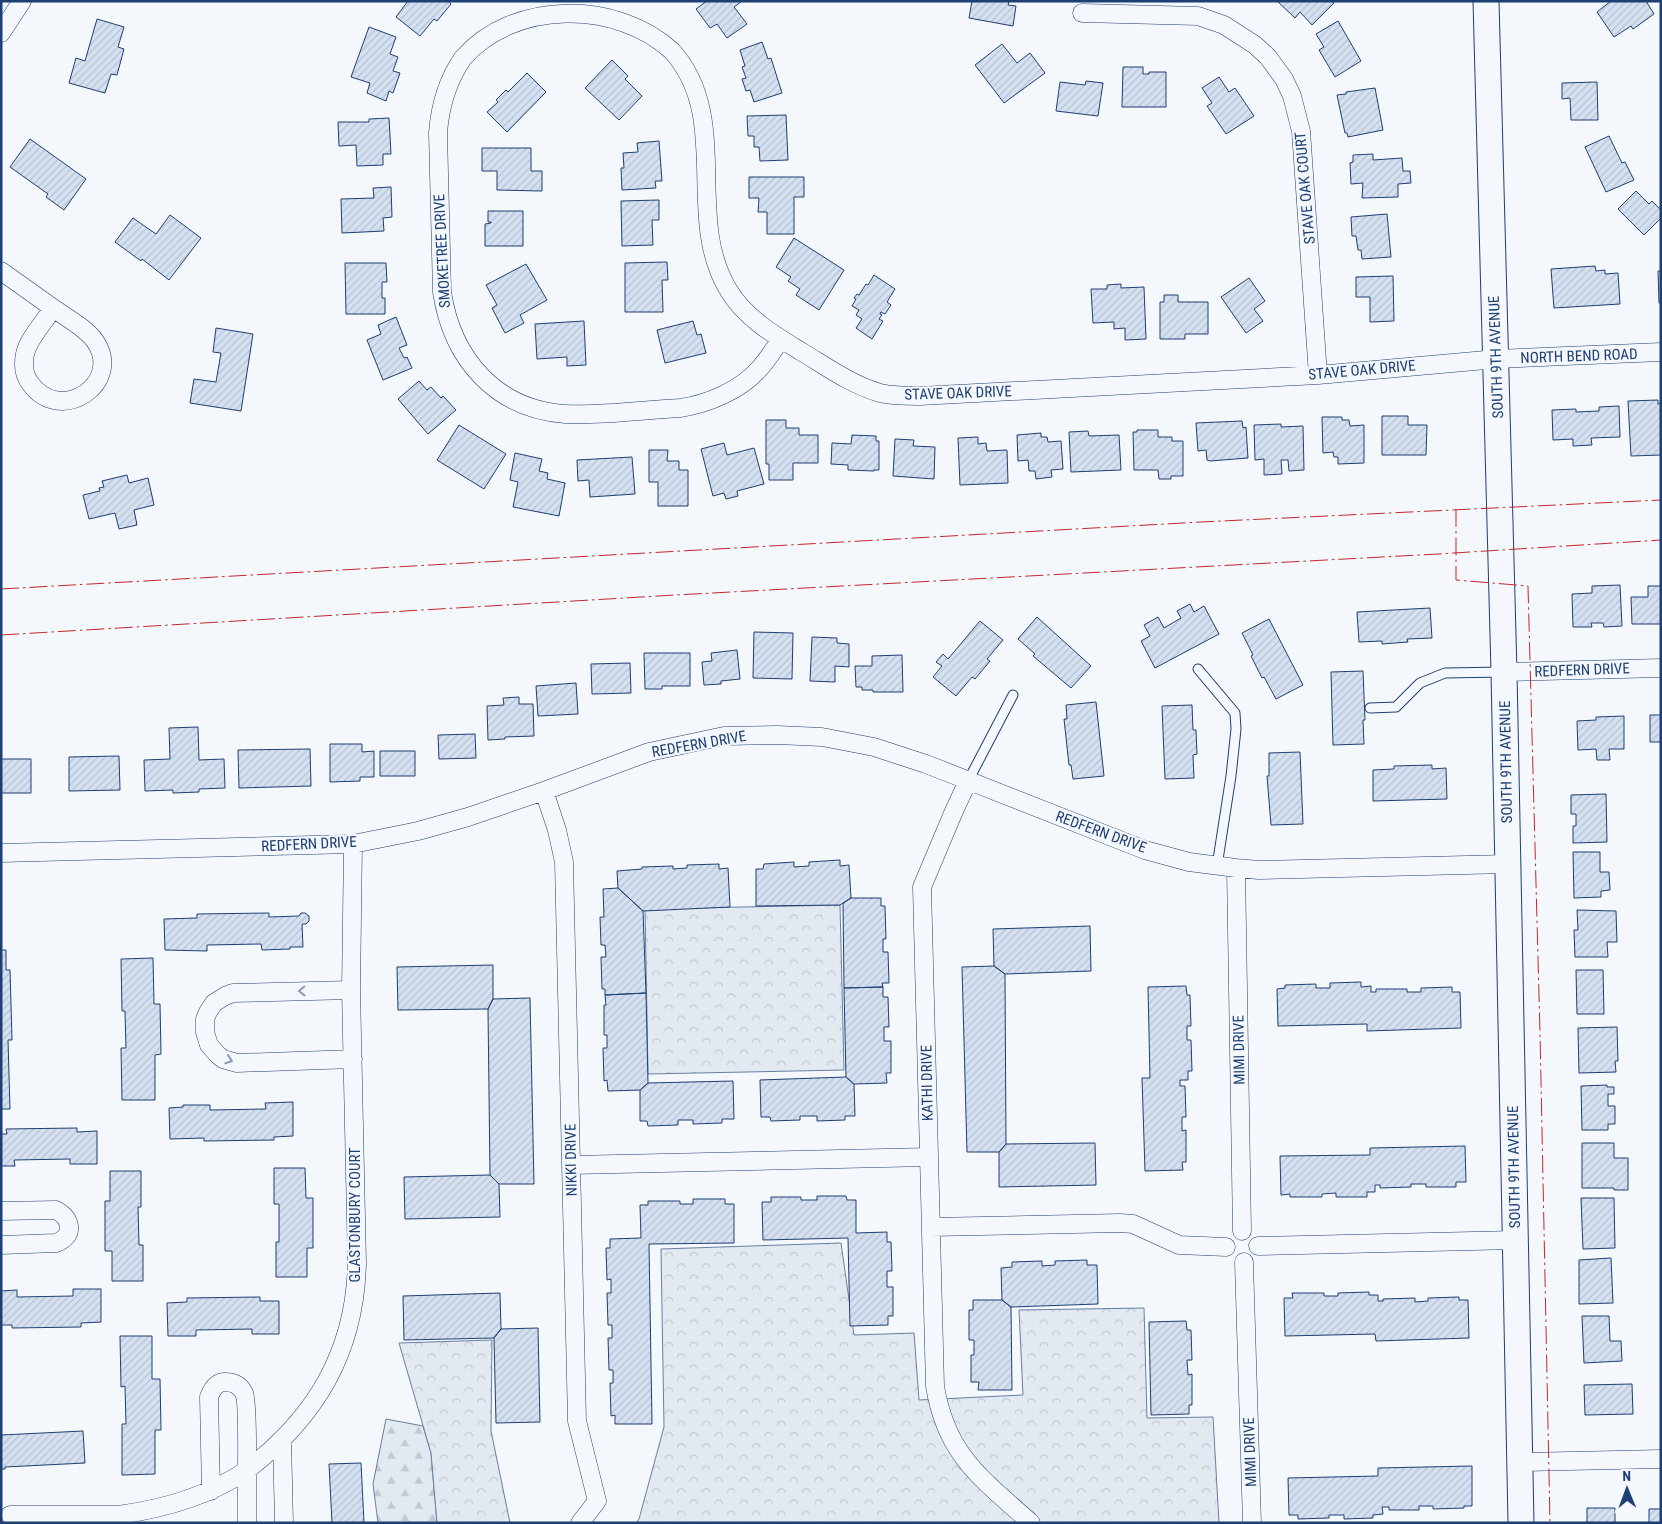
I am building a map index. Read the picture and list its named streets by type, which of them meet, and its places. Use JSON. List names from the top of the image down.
{
  "streets": {
    "street": [
      "STAVE OAK COURT",
      "SMOKETREE DRIVE",
      "NORTH BEND ROAD",
      "SOUTH 9TH AVENUE",
      "STAVE OAK DRIVE",
      "REDFERN DRIVE",
      "MIMI DRIVE",
      "KATHI DRIVE",
      "NIKKI DRIVE",
      "GLASTONBURY COURT"
    ]
  },
  "crossings": [
    ["STAVE OAK COURT", "STAVE OAK DRIVE"],
    ["SMOKETREE DRIVE", "STAVE OAK DRIVE"],
    ["NORTH BEND ROAD", "SOUTH 9TH AVENUE"],
    ["NORTH BEND ROAD", "STAVE OAK DRIVE"],
    ["SOUTH 9TH AVENUE", "STAVE OAK DRIVE"],
    ["SOUTH 9TH AVENUE", "REDFERN DRIVE"],
    ["REDFERN DRIVE", "MIMI DRIVE"],
    ["REDFERN DRIVE", "KATHI DRIVE"],
    ["REDFERN DRIVE", "NIKKI DRIVE"],
    ["REDFERN DRIVE", "GLASTONBURY COURT"]
  ],
  "north": "top"
}
